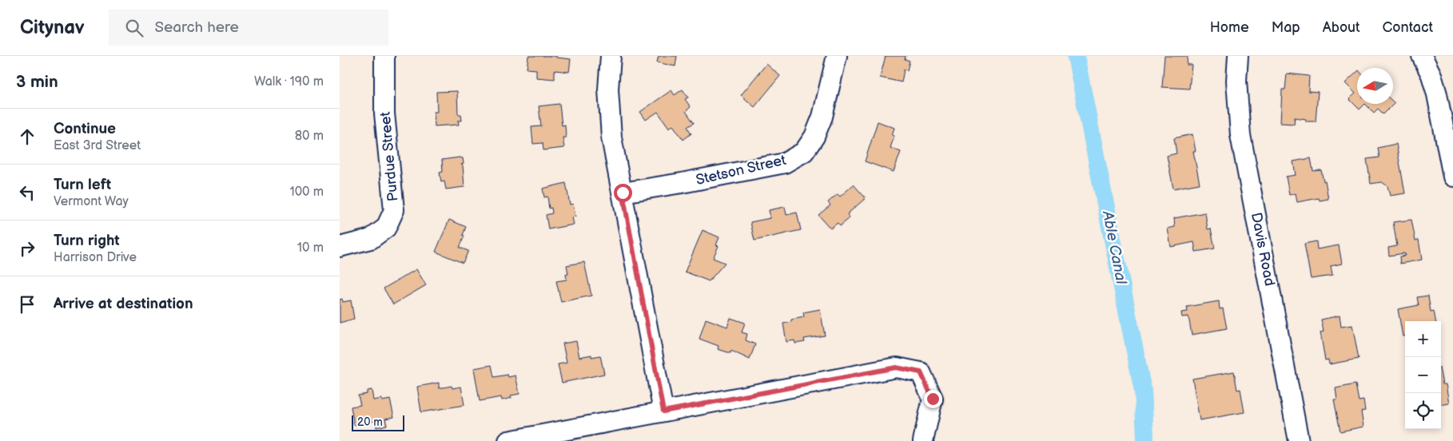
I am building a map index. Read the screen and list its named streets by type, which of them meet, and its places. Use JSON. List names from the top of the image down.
{
  "streets": {
    "street": ["Purdue Street", "Stetson Street", "Davis Road"]
  },
  "water": ["Able Canal"],
  "scale_bar": "20 m",
  "north": "left",
  "page": {
    "header": "Citynav",
    "search": "Search here",
    "nav": [
      "Home",
      "Map",
      "About",
      "Contact"
    ],
    "heading": ["3 min", "Walk · 190 m"],
    "list": [
      ["Continue", "East 3rd Street", "80 m"],
      ["Turn left", "Vermont Way", "100 m"],
      ["Turn right", "Harrison Drive", "10 m"],
      "Arrive at destination"
    ],
    "map_buttons": ["+", "−"],
    "scale": "20 m"
  }
}
